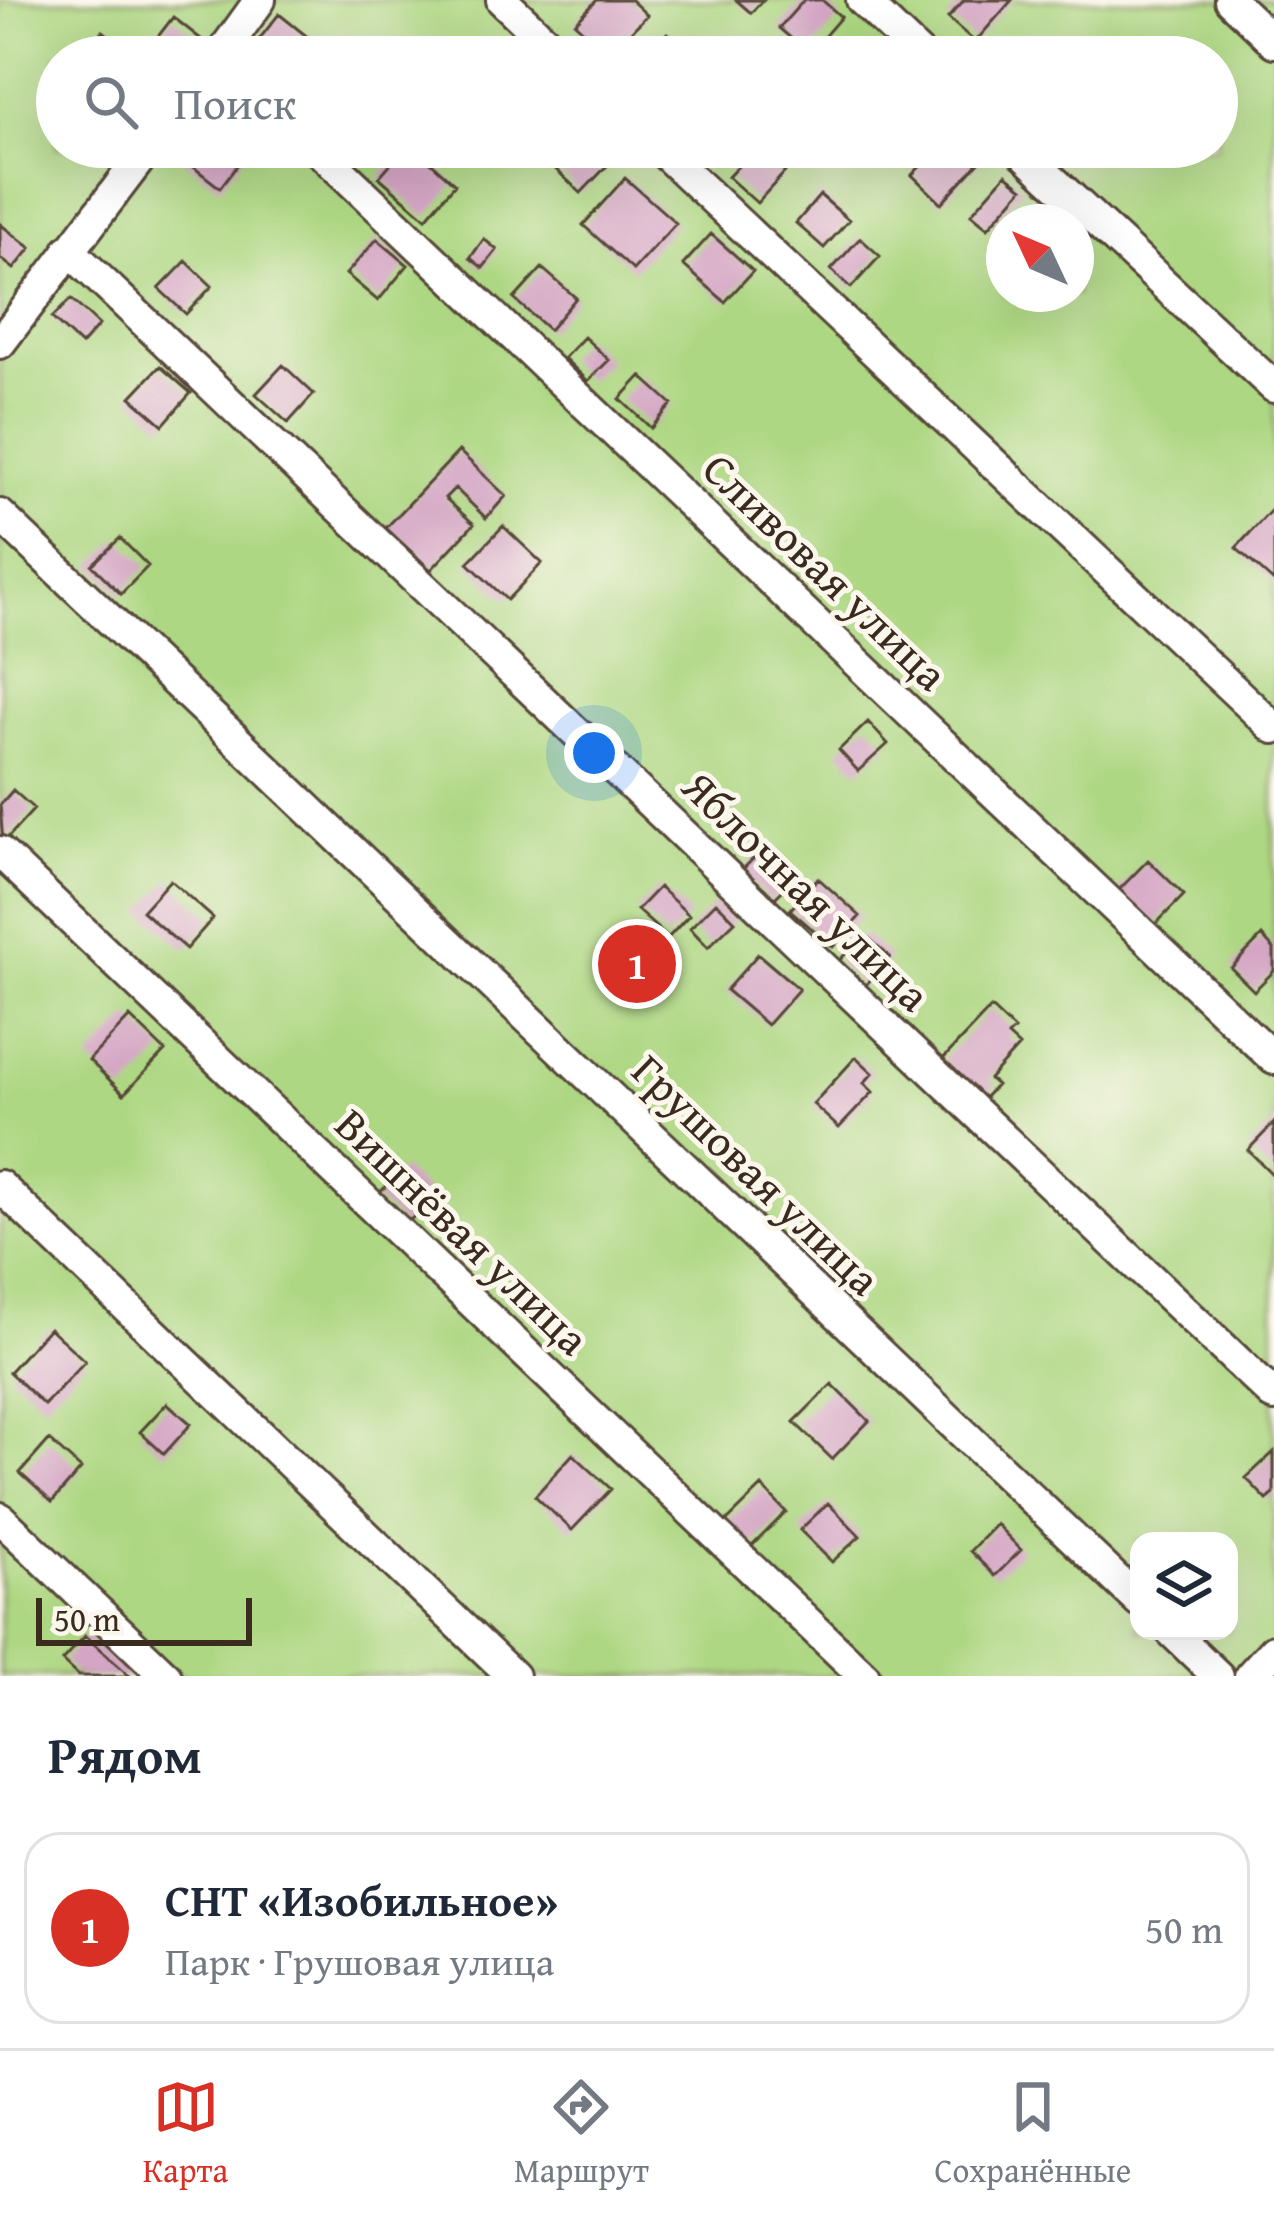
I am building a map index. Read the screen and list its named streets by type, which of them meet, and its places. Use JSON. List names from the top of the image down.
{
  "streets": {
    "street": [
      "Сливовая улица",
      "Яблочная улица",
      "Грушовая улица",
      "Вишнёвая улица"
    ]
  },
  "scale_bar": "50 m",
  "north": "top left",
  "page": {
    "search": "Поиск",
    "pins": "1",
    "scale": "50 m",
    "heading": "Рядом",
    "list": [
      {
        "mark": "1",
        "name": "СНТ «Изобильное»",
        "note": "Парк · Грушовая улица",
        "value": "50 m"
      }
    ],
    "nav": ["Карта", "Маршрут", "Сохранённые"]
  }
}
